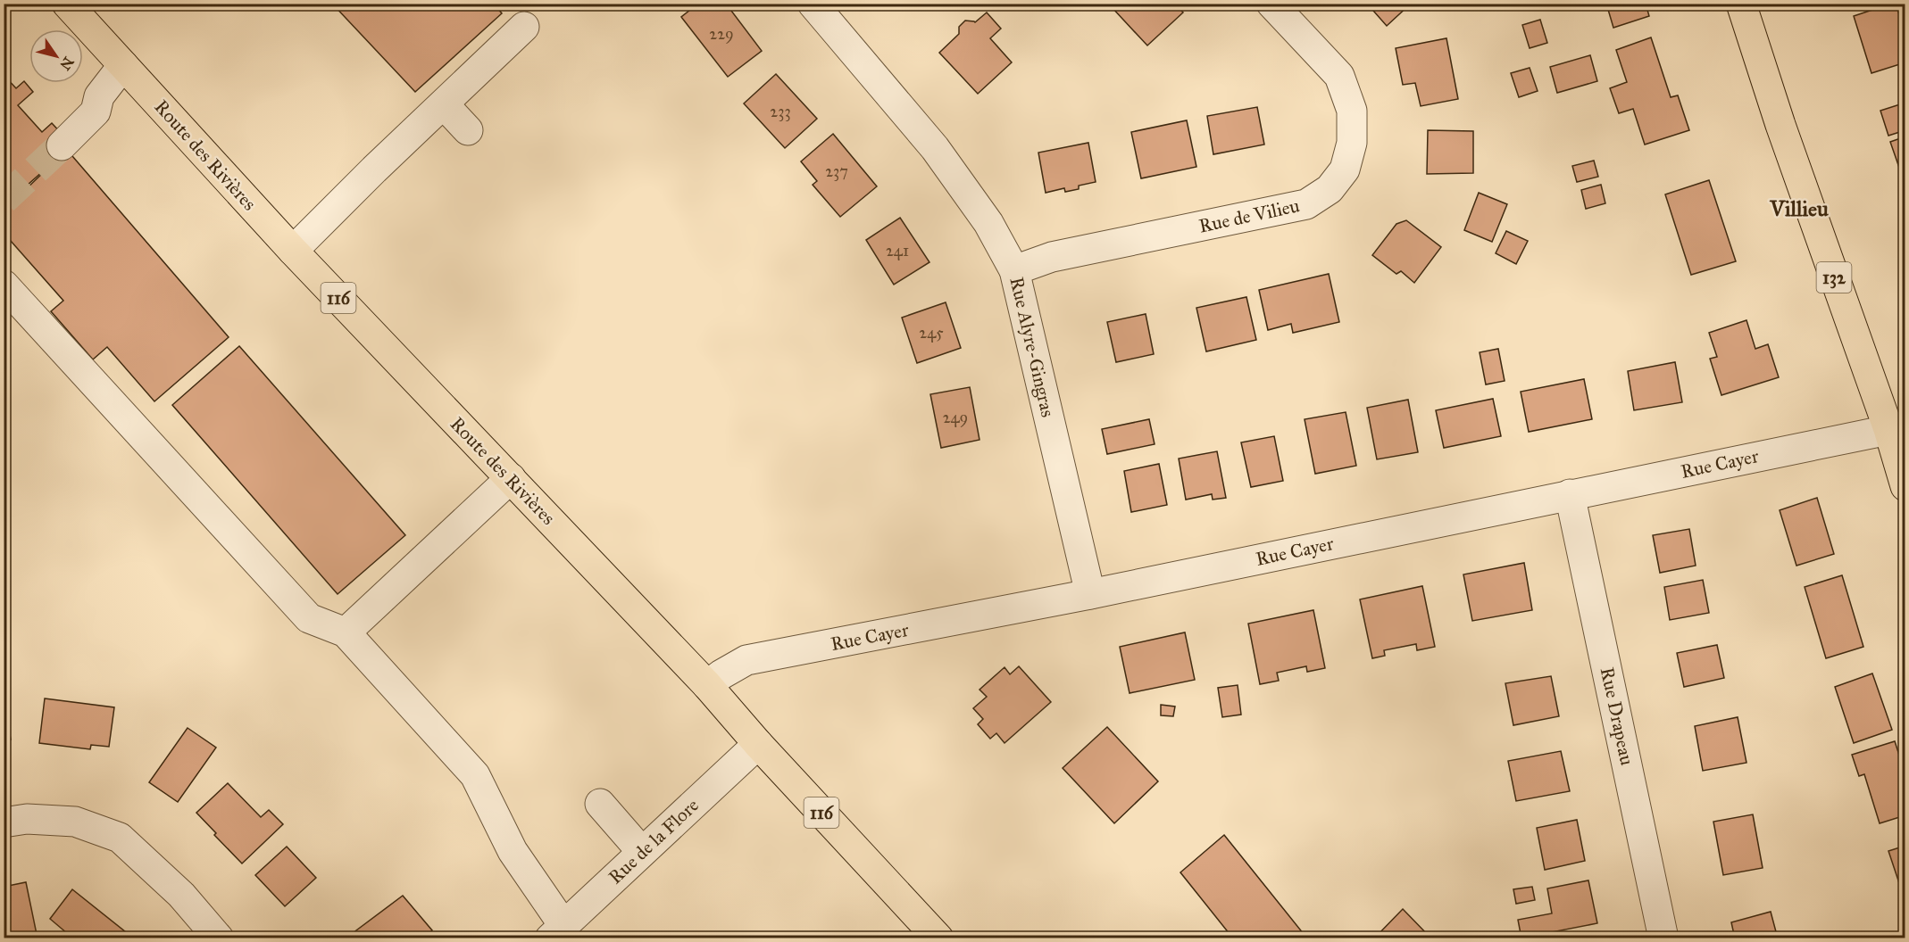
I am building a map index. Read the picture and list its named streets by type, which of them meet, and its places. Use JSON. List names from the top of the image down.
{
  "streets": {
    "main road": ["Route des Rivières", "132", "116"],
    "street": [
      "Rue de Vilieu",
      "Rue Alyre-Gingras",
      "Rue Cayer",
      "Rue Drapeau",
      "Rue de la Flore"
    ]
  },
  "crossings": [
    ["Route des Rivières", "Rue Cayer"],
    ["Route des Rivières", "Rue de la Flore"],
    ["Rue de Vilieu", "Rue Alyre-Gingras"],
    ["132", "Rue Cayer"],
    ["Rue Alyre-Gingras", "Rue Cayer"],
    ["Rue Cayer", "Rue Drapeau"]
  ],
  "districts": ["Villieu"],
  "house_numbers": [
    "229",
    "233",
    "237",
    "241",
    "245",
    "249"
  ],
  "north": "bottom right"
}
